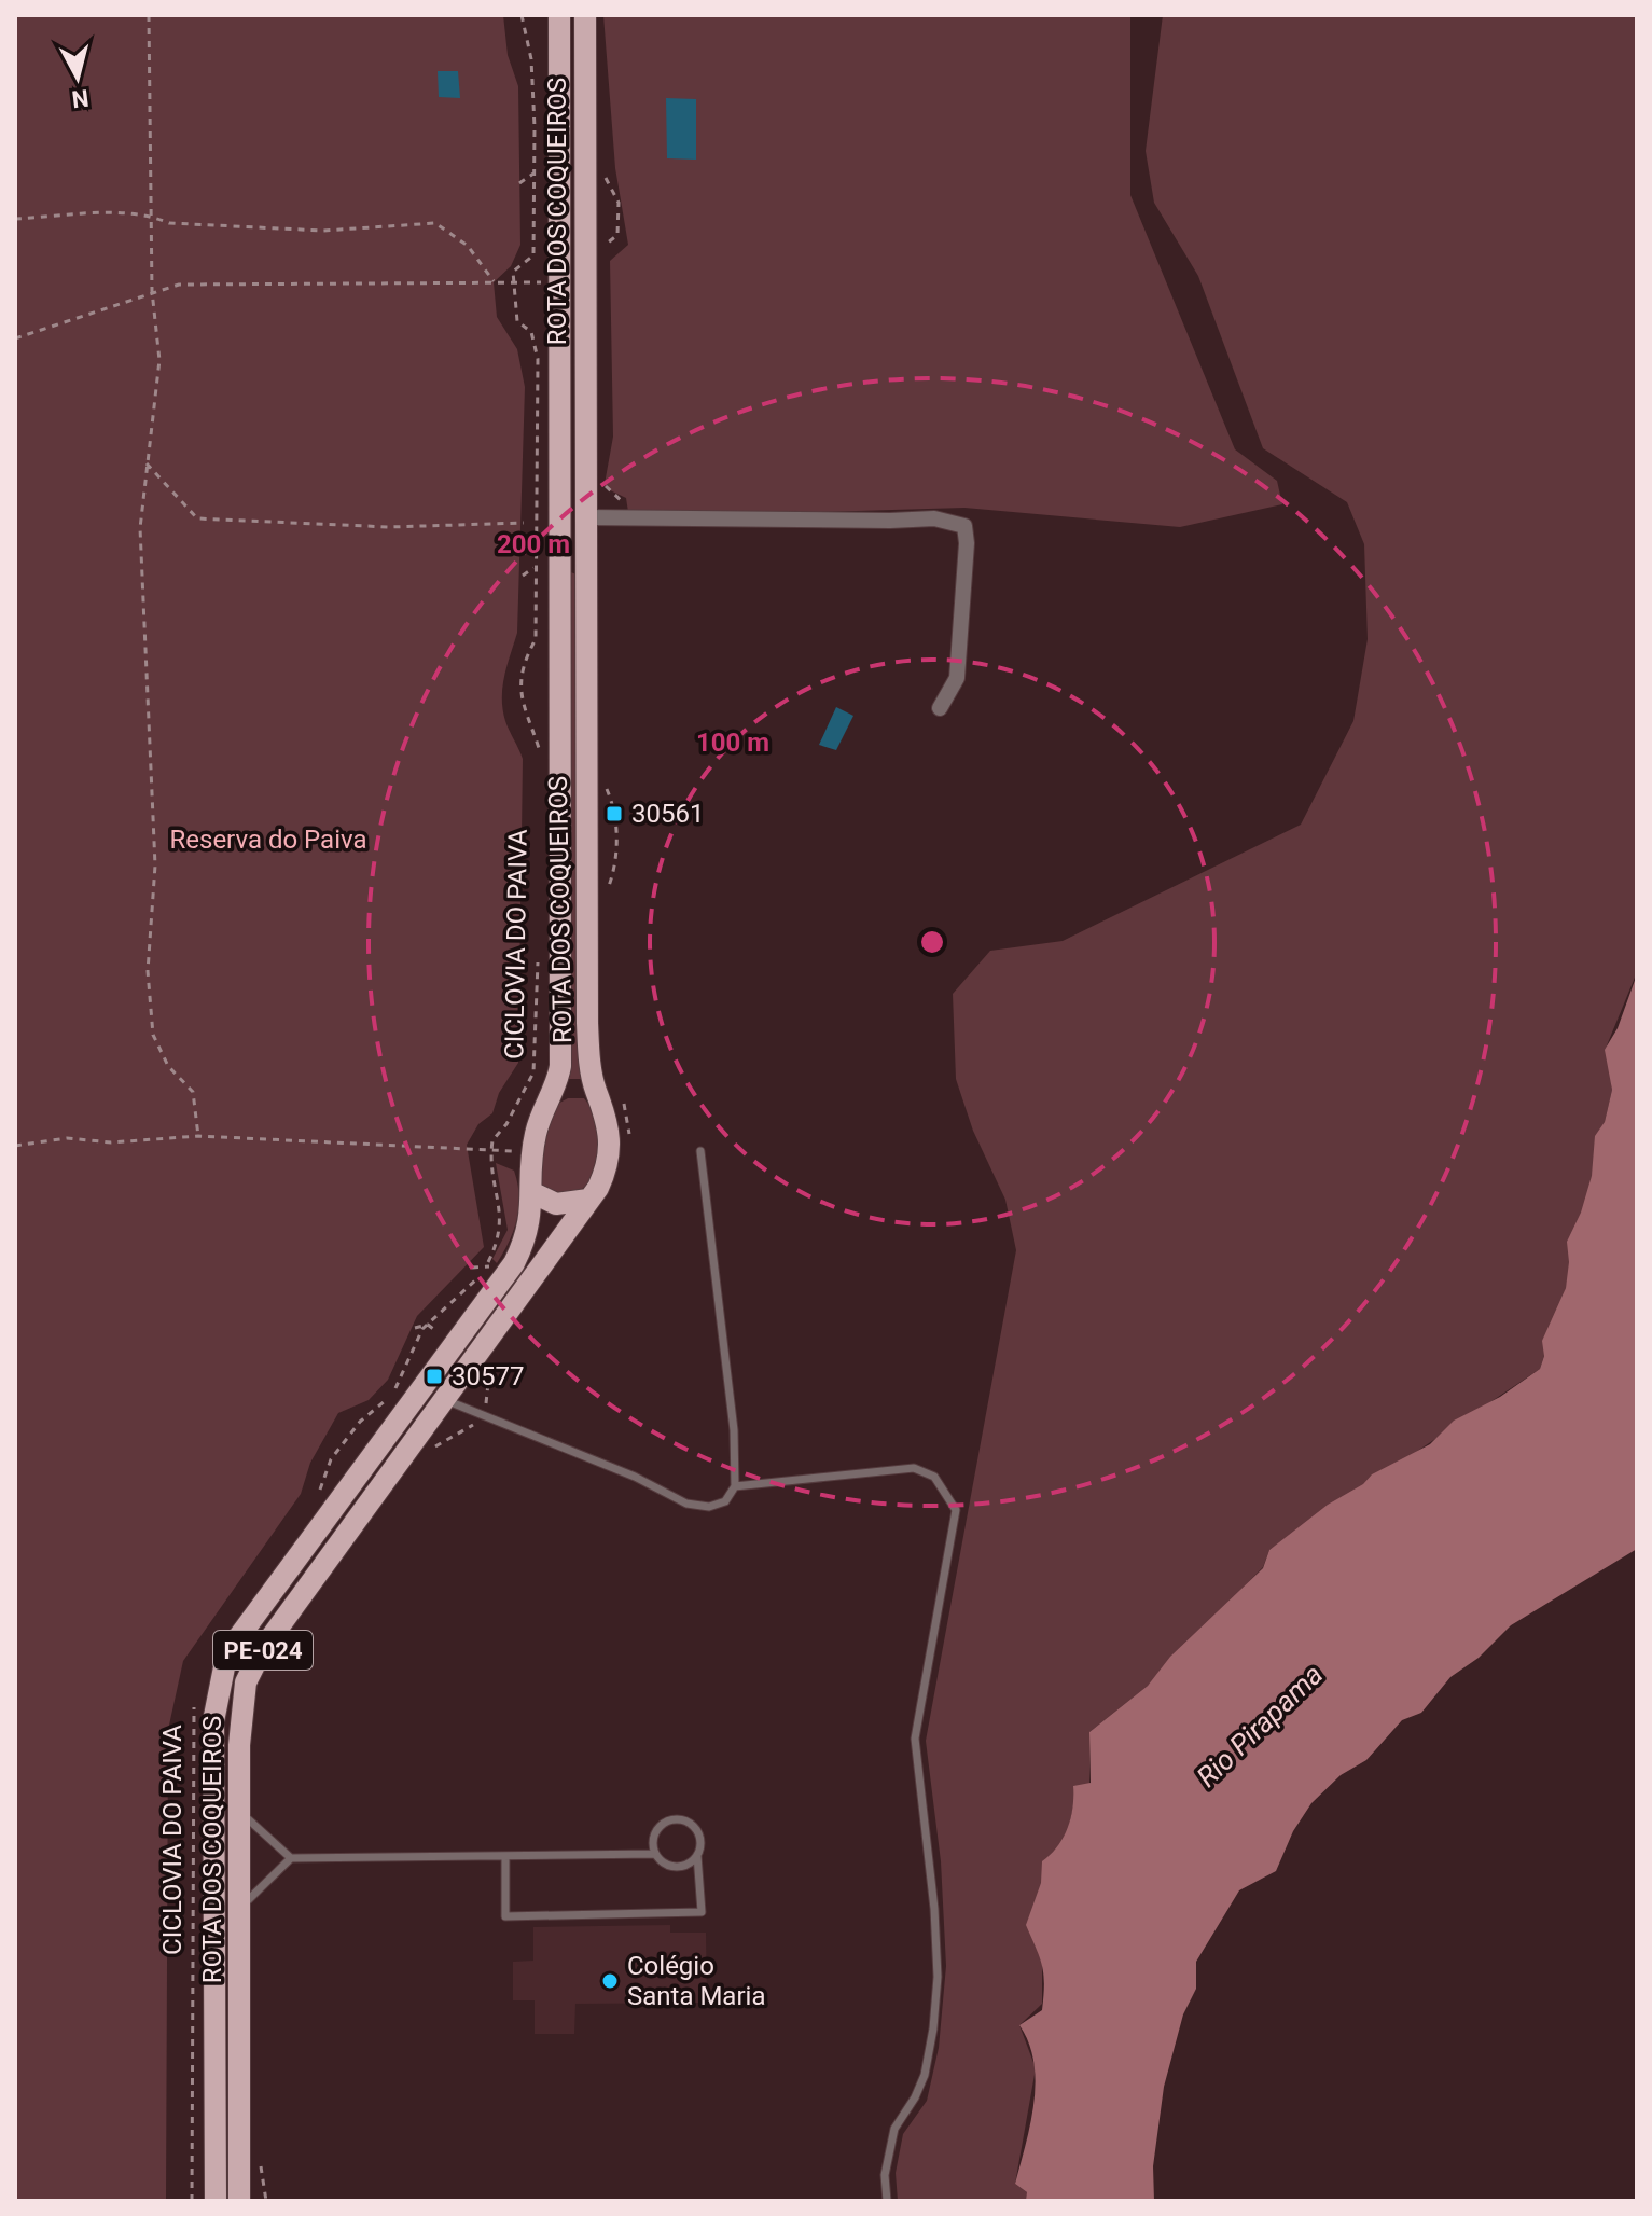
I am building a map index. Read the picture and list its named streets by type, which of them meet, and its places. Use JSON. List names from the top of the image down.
{
  "streets": {
    "main road": ["ROTA DOS COQUEIROS", "PE-024"],
    "path": ["CICLOVIA DO PAIVA"]
  },
  "water": ["Rio Pirapama"],
  "parks": ["Reserva do Paiva"],
  "places": {
    "transit": ["30561", "30577"],
    "other": ["Colégio Santa Maria"]
  },
  "north": "bottom",
  "rings": ["200 m", "100 m"]
}
